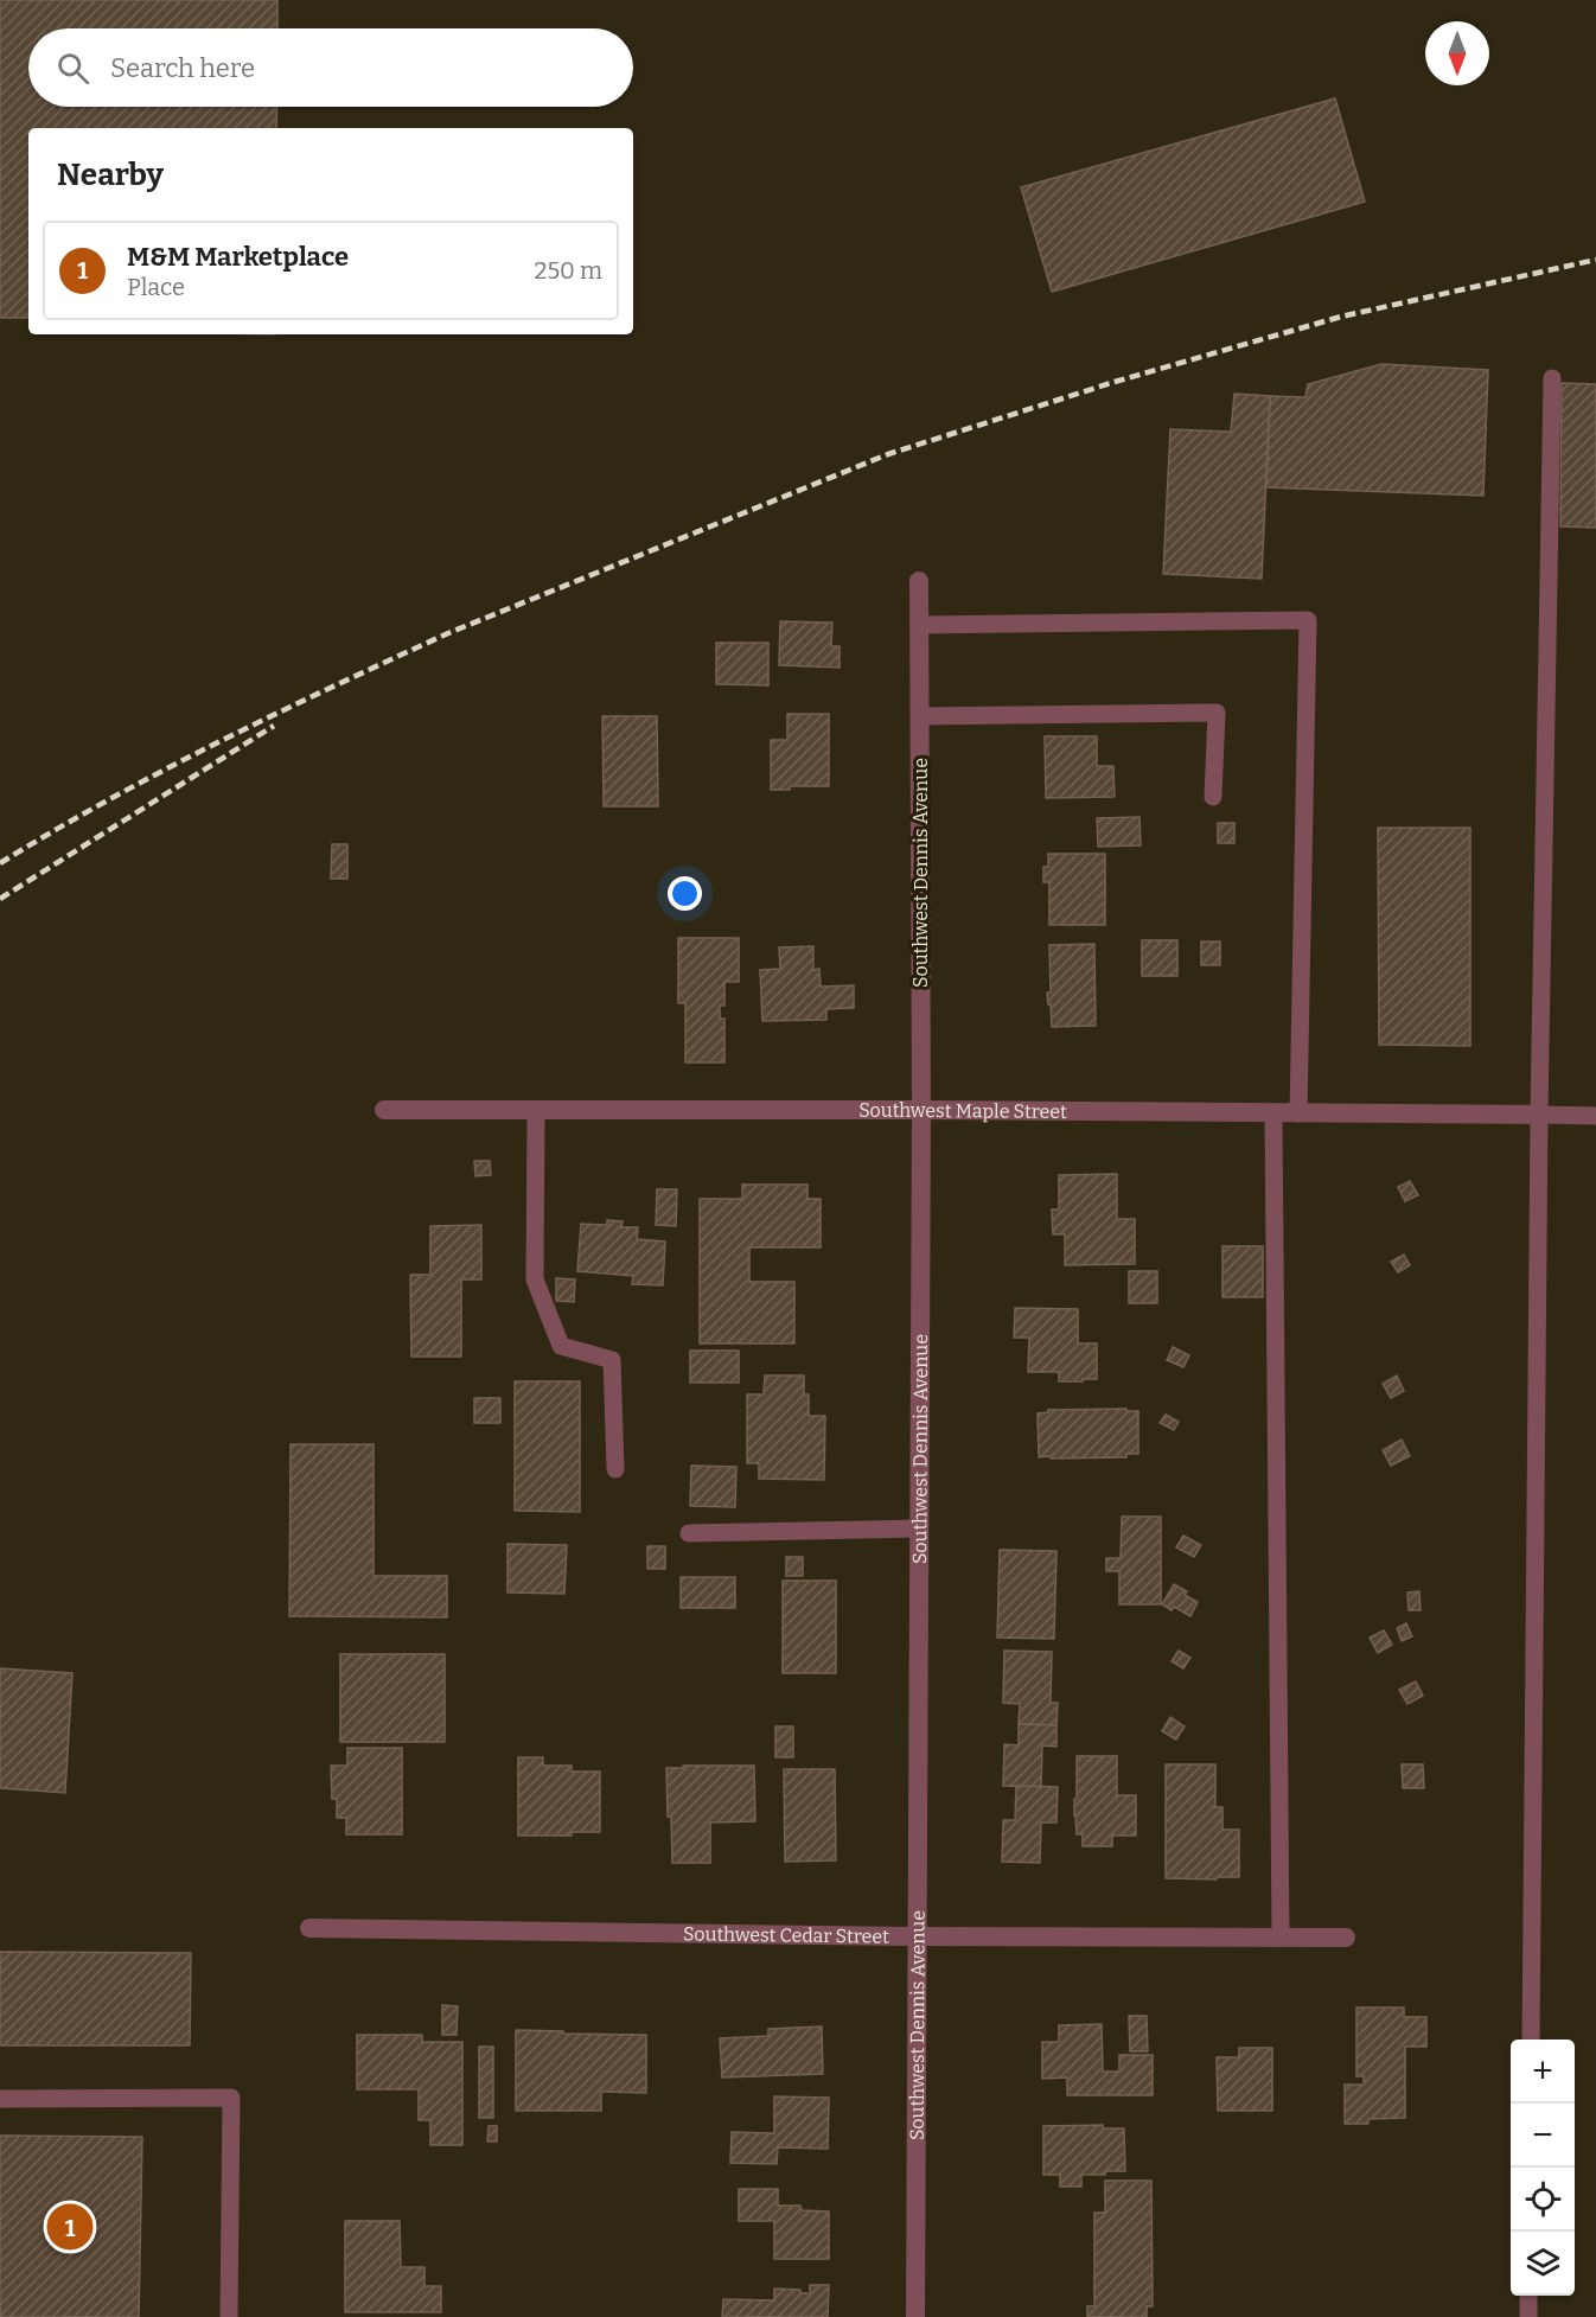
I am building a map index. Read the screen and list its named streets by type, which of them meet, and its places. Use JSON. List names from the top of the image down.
{
  "streets": {
    "street": ["Southwest Dennis Avenue", "Southwest Maple Street", "Southwest Cedar Street"]
  },
  "crossings": [
    ["Southwest Dennis Avenue", "Southwest Maple Street"],
    ["Southwest Dennis Avenue", "Southwest Cedar Street"]
  ],
  "north": "bottom",
  "page": {
    "search": "Search here",
    "heading": "Nearby",
    "list": [
      {
        "mark": "1",
        "name": "M&M Marketplace",
        "note": "Place",
        "value": "250 m"
      }
    ],
    "map_buttons": ["+", "−"],
    "pins": "1"
  }
}
